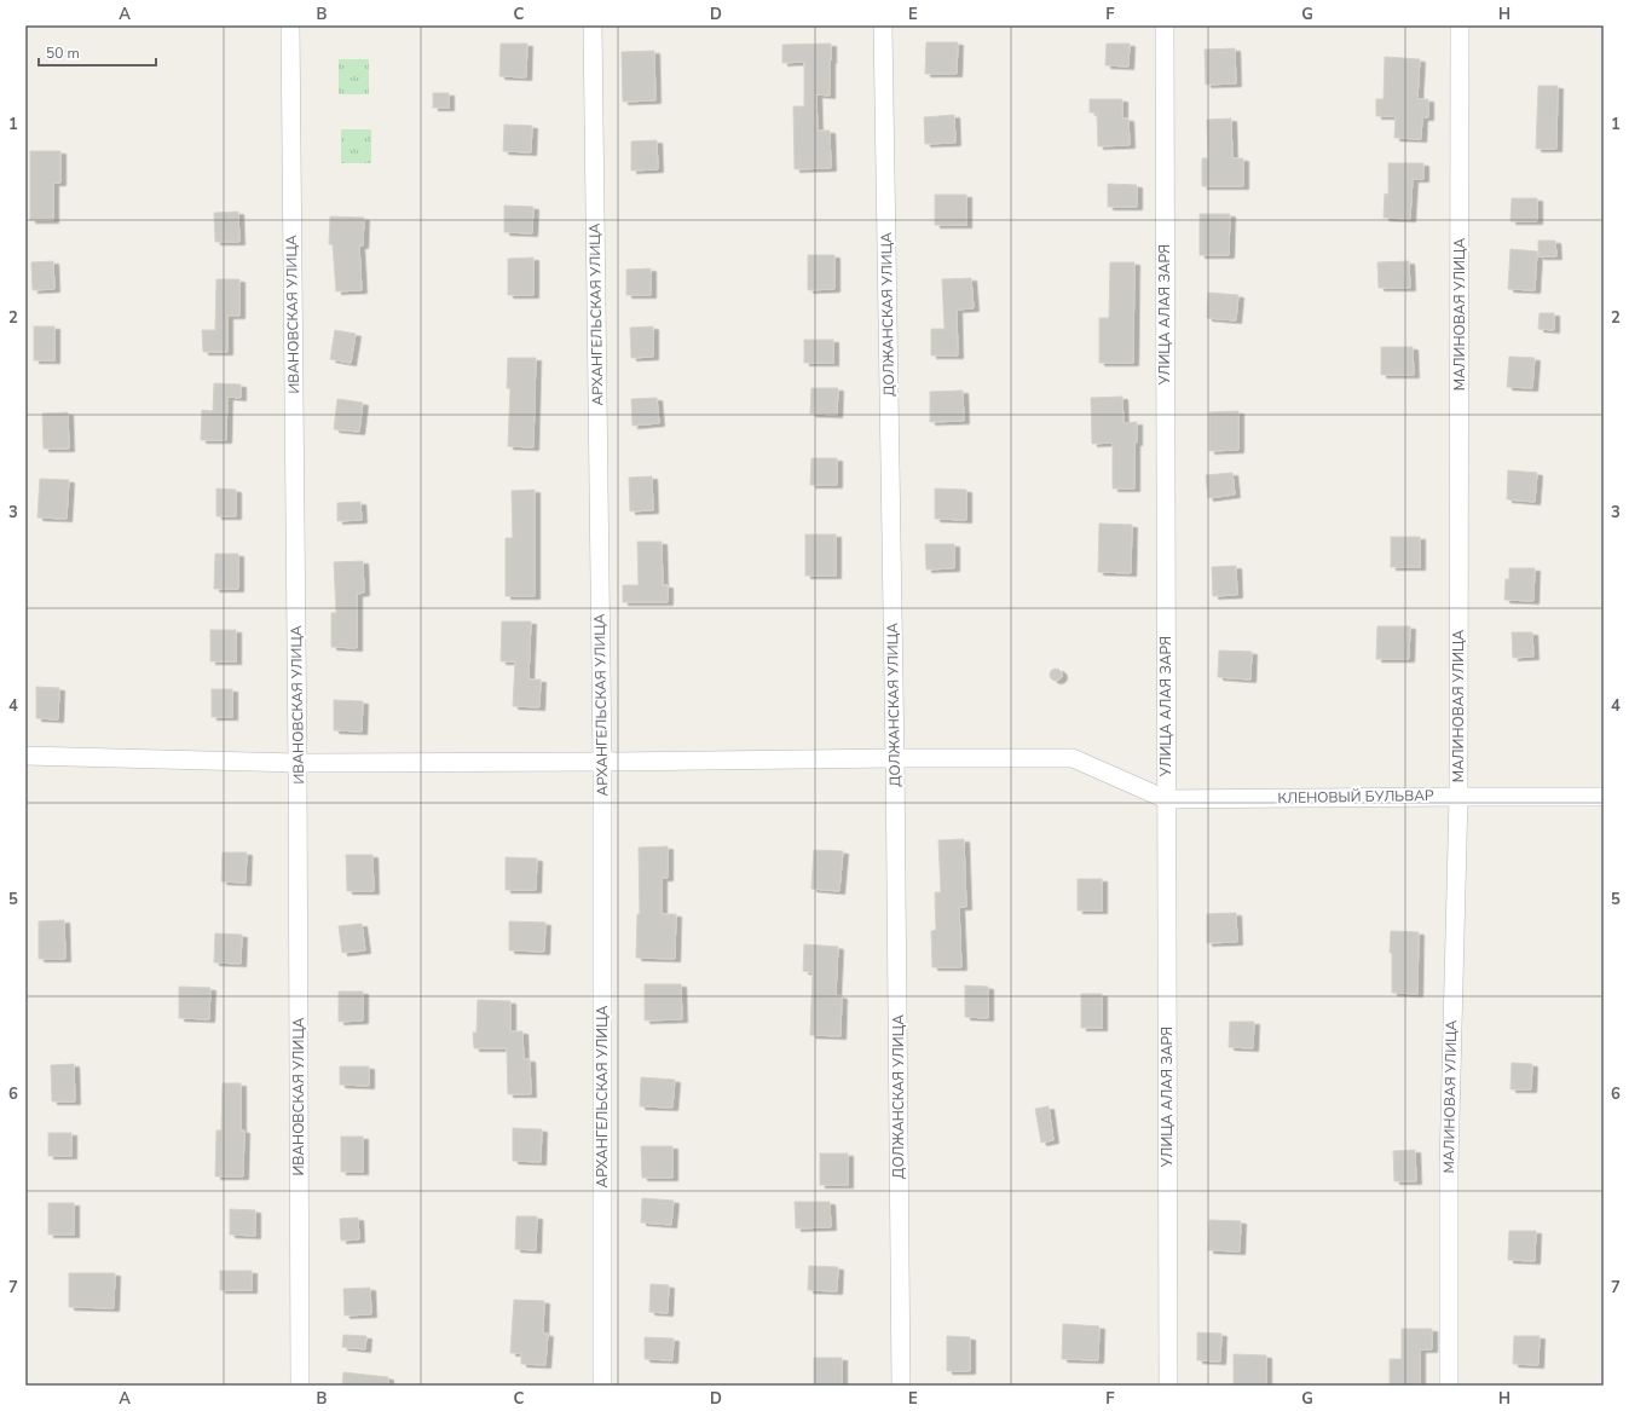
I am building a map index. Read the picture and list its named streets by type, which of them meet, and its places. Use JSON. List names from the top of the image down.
{
  "streets": {
    "street": [
      "ИВАНОВСКАЯ УЛИЦА",
      "АРХАНГЕЛЬСКАЯ УЛИЦА",
      "ДОЛЖАНСКАЯ УЛИЦА",
      "УЛИЦА АЛАЯ ЗАРЯ",
      "МАЛИНОВАЯ УЛИЦА",
      "КЛЕНОВЫЙ БУЛЬВАР"
    ]
  },
  "crossings": [
    ["УЛИЦА АЛАЯ ЗАРЯ", "КЛЕНОВЫЙ БУЛЬВАР"],
    ["МАЛИНОВАЯ УЛИЦА", "КЛЕНОВЫЙ БУЛЬВАР"]
  ],
  "scale_bar": "50 m",
  "grid": {
    "columns": [
      "A",
      "B",
      "C",
      "D",
      "E",
      "F",
      "G",
      "H"
    ],
    "rows": [
      "1",
      "2",
      "3",
      "4",
      "5",
      "6",
      "7"
    ]
  }
}
